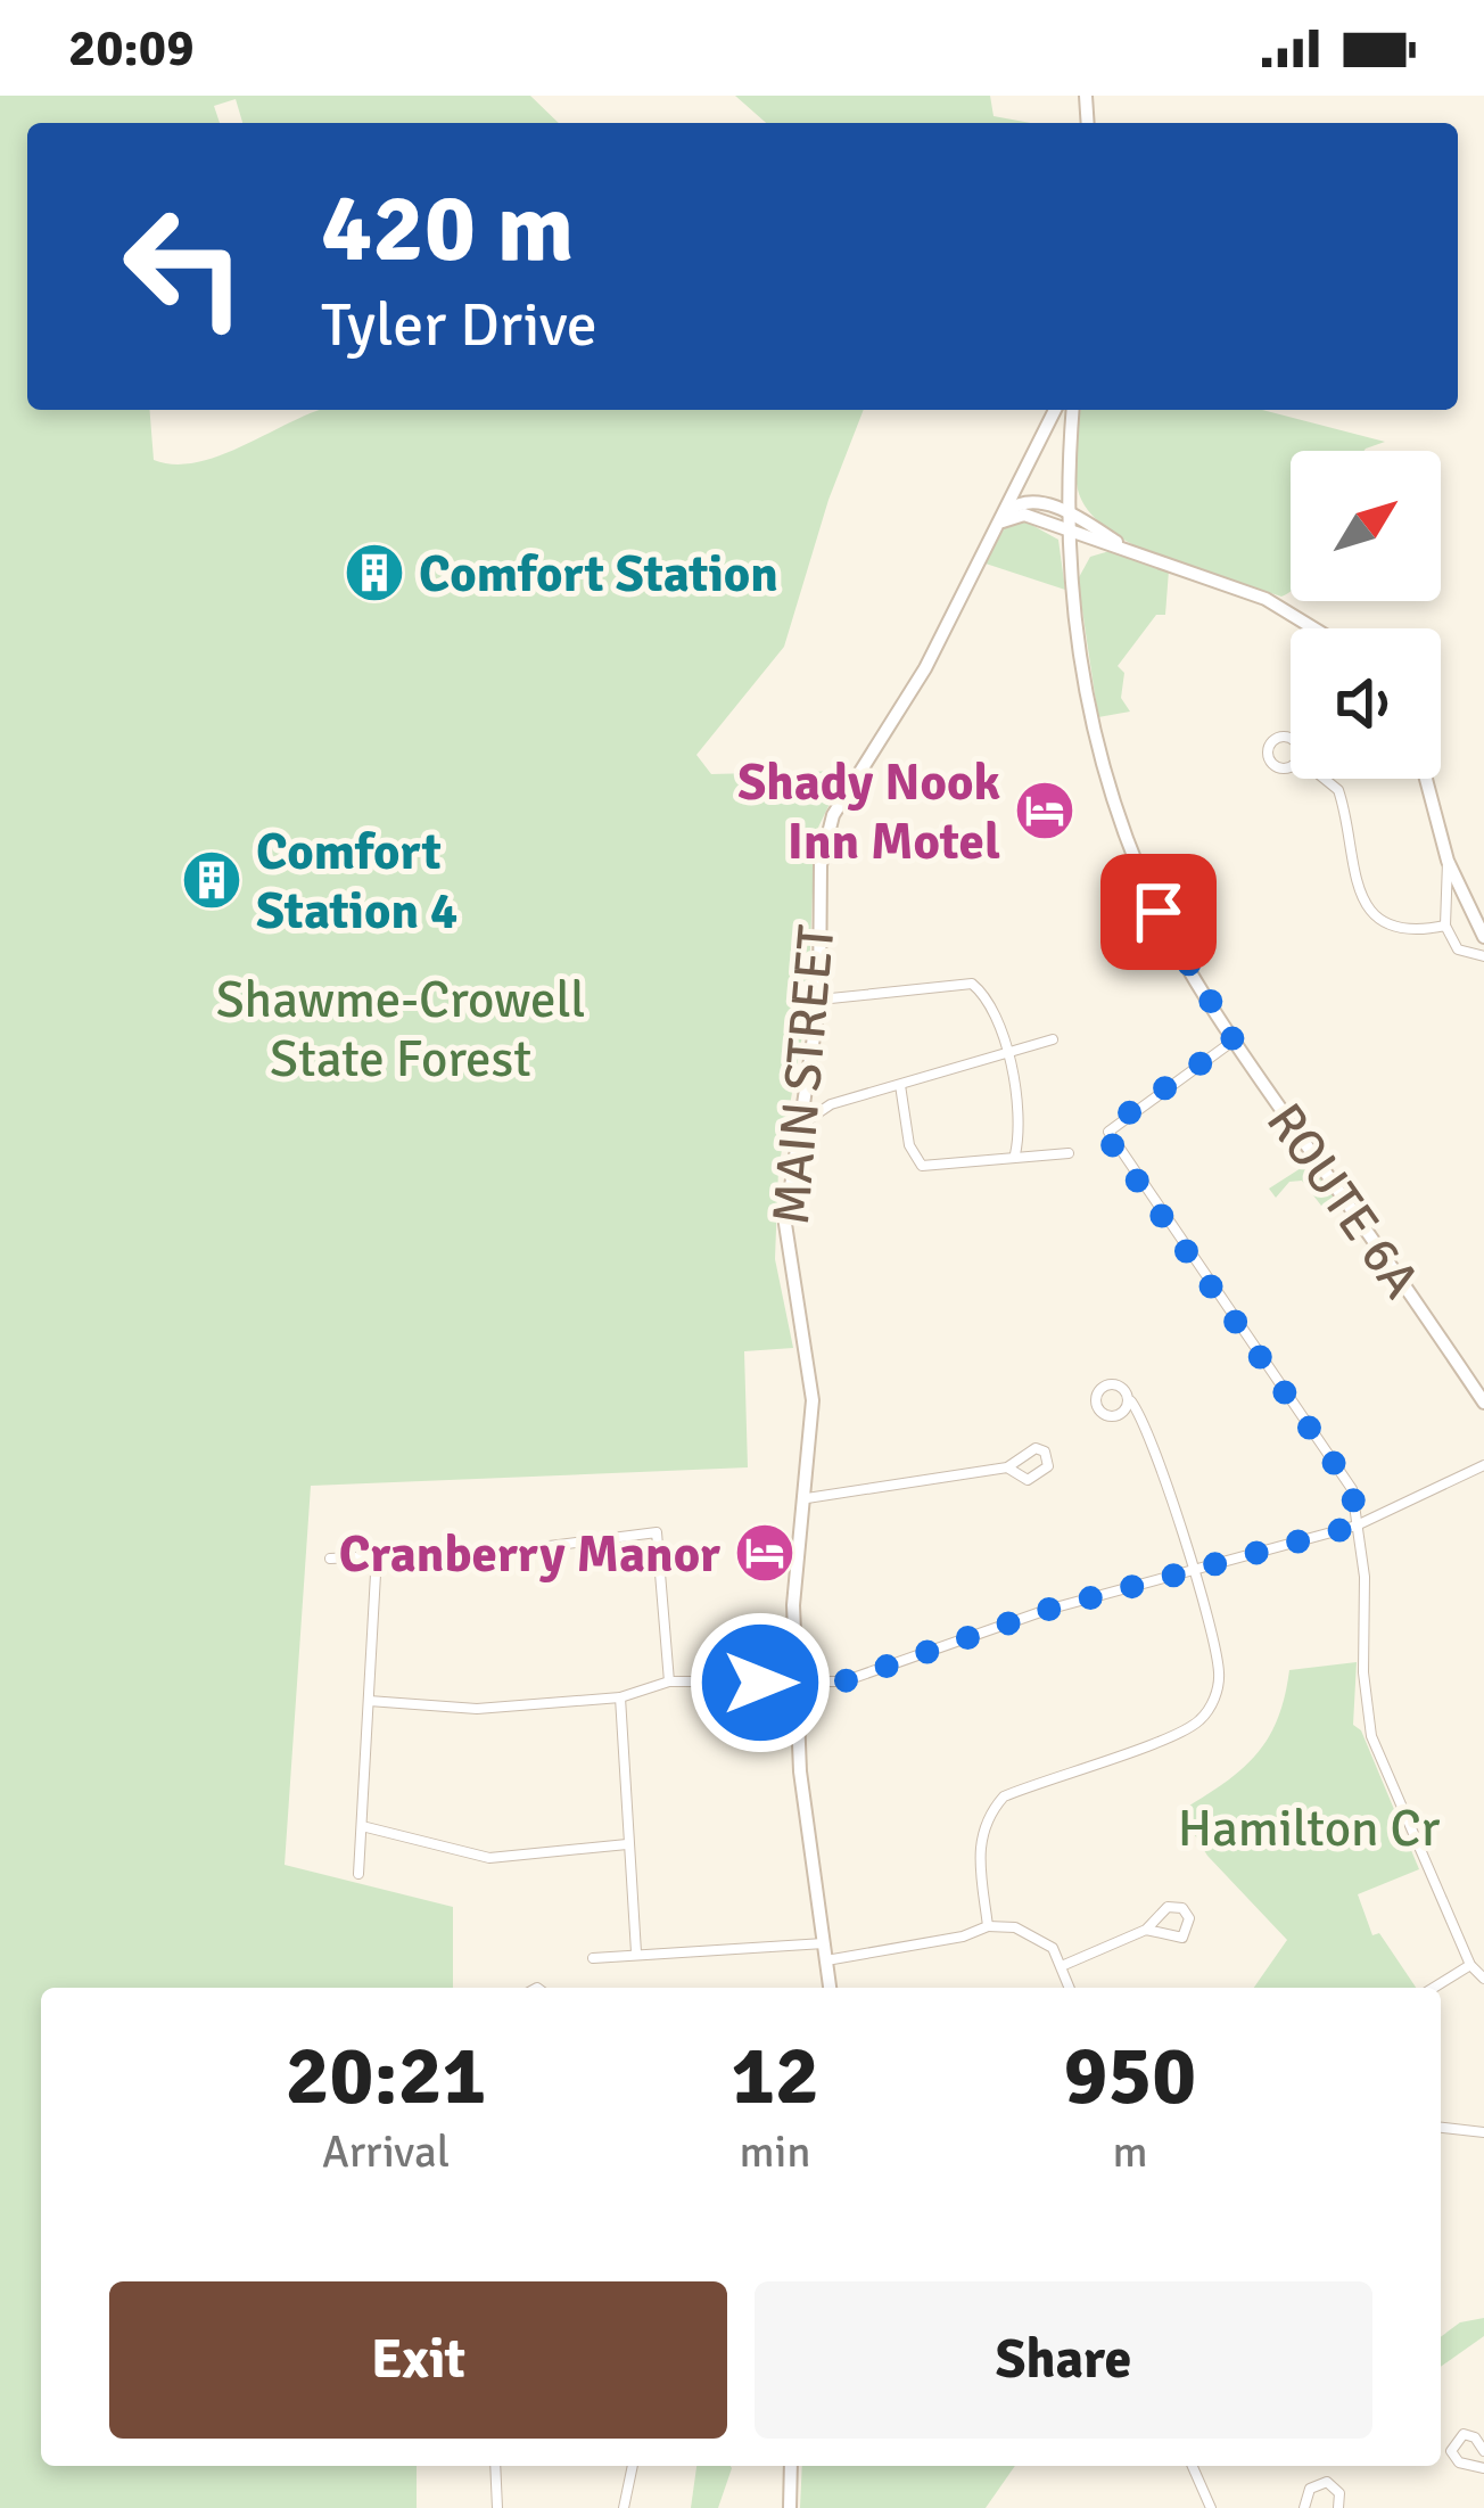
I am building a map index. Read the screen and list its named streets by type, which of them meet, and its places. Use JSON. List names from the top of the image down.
{
  "streets": {
    "main road": ["MAIN STREET", "ROUTE 6A"]
  },
  "parks": ["Shawme-Crowell State Forest", "Hamilton Cr"],
  "places": {
    "building": ["Comfort Station", "Comfort Station 4"],
    "hotel": ["Shady Nook Inn Motel", "Cranberry Manor"]
  },
  "north": "top right",
  "page": {
    "status": "20:09",
    "turn": ["420 m", "Tyler Drive"],
    "eta": [
      "20:21",
      "Arrival",
      "12",
      "min",
      "950",
      "m"
    ],
    "buttons": ["Exit", "Share"]
  }
}
